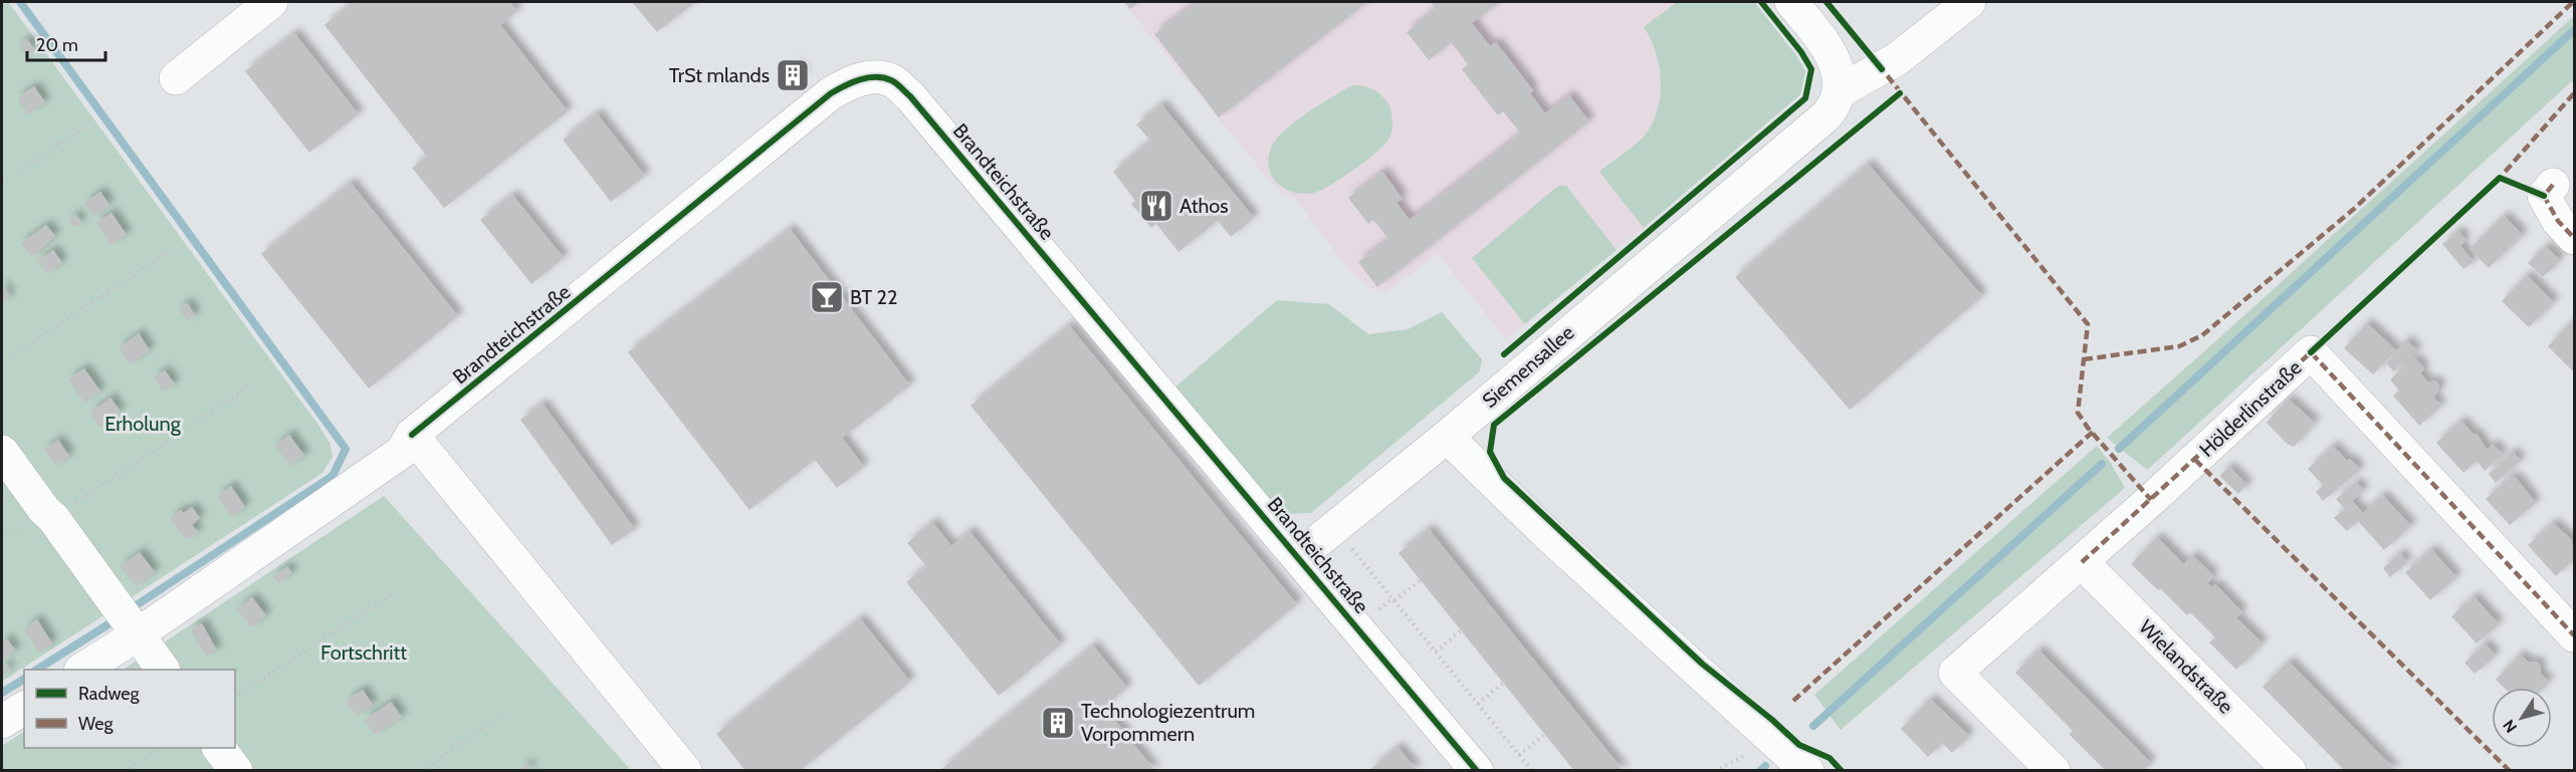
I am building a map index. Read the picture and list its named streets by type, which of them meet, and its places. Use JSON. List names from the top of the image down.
{
  "streets": {
    "street": [
      "Brandteichstraße",
      "Siemensallee",
      "Hölderlinstraße",
      "Wielandstraße"
    ]
  },
  "crossings": [
    ["Brandteichstraße", "Siemensallee"],
    ["Hölderlinstraße", "Wielandstraße"]
  ],
  "parks": ["Erholung", "Fortschritt"],
  "places": {
    "building": ["TrSt mlands", "Technologiezentrum Vorpommern"],
    "restaurant": ["Athos"],
    "bar": ["BT 22"]
  },
  "legend": ["Radweg", "Weg"],
  "scale_bar": "20 m",
  "north": "bottom left"
}
